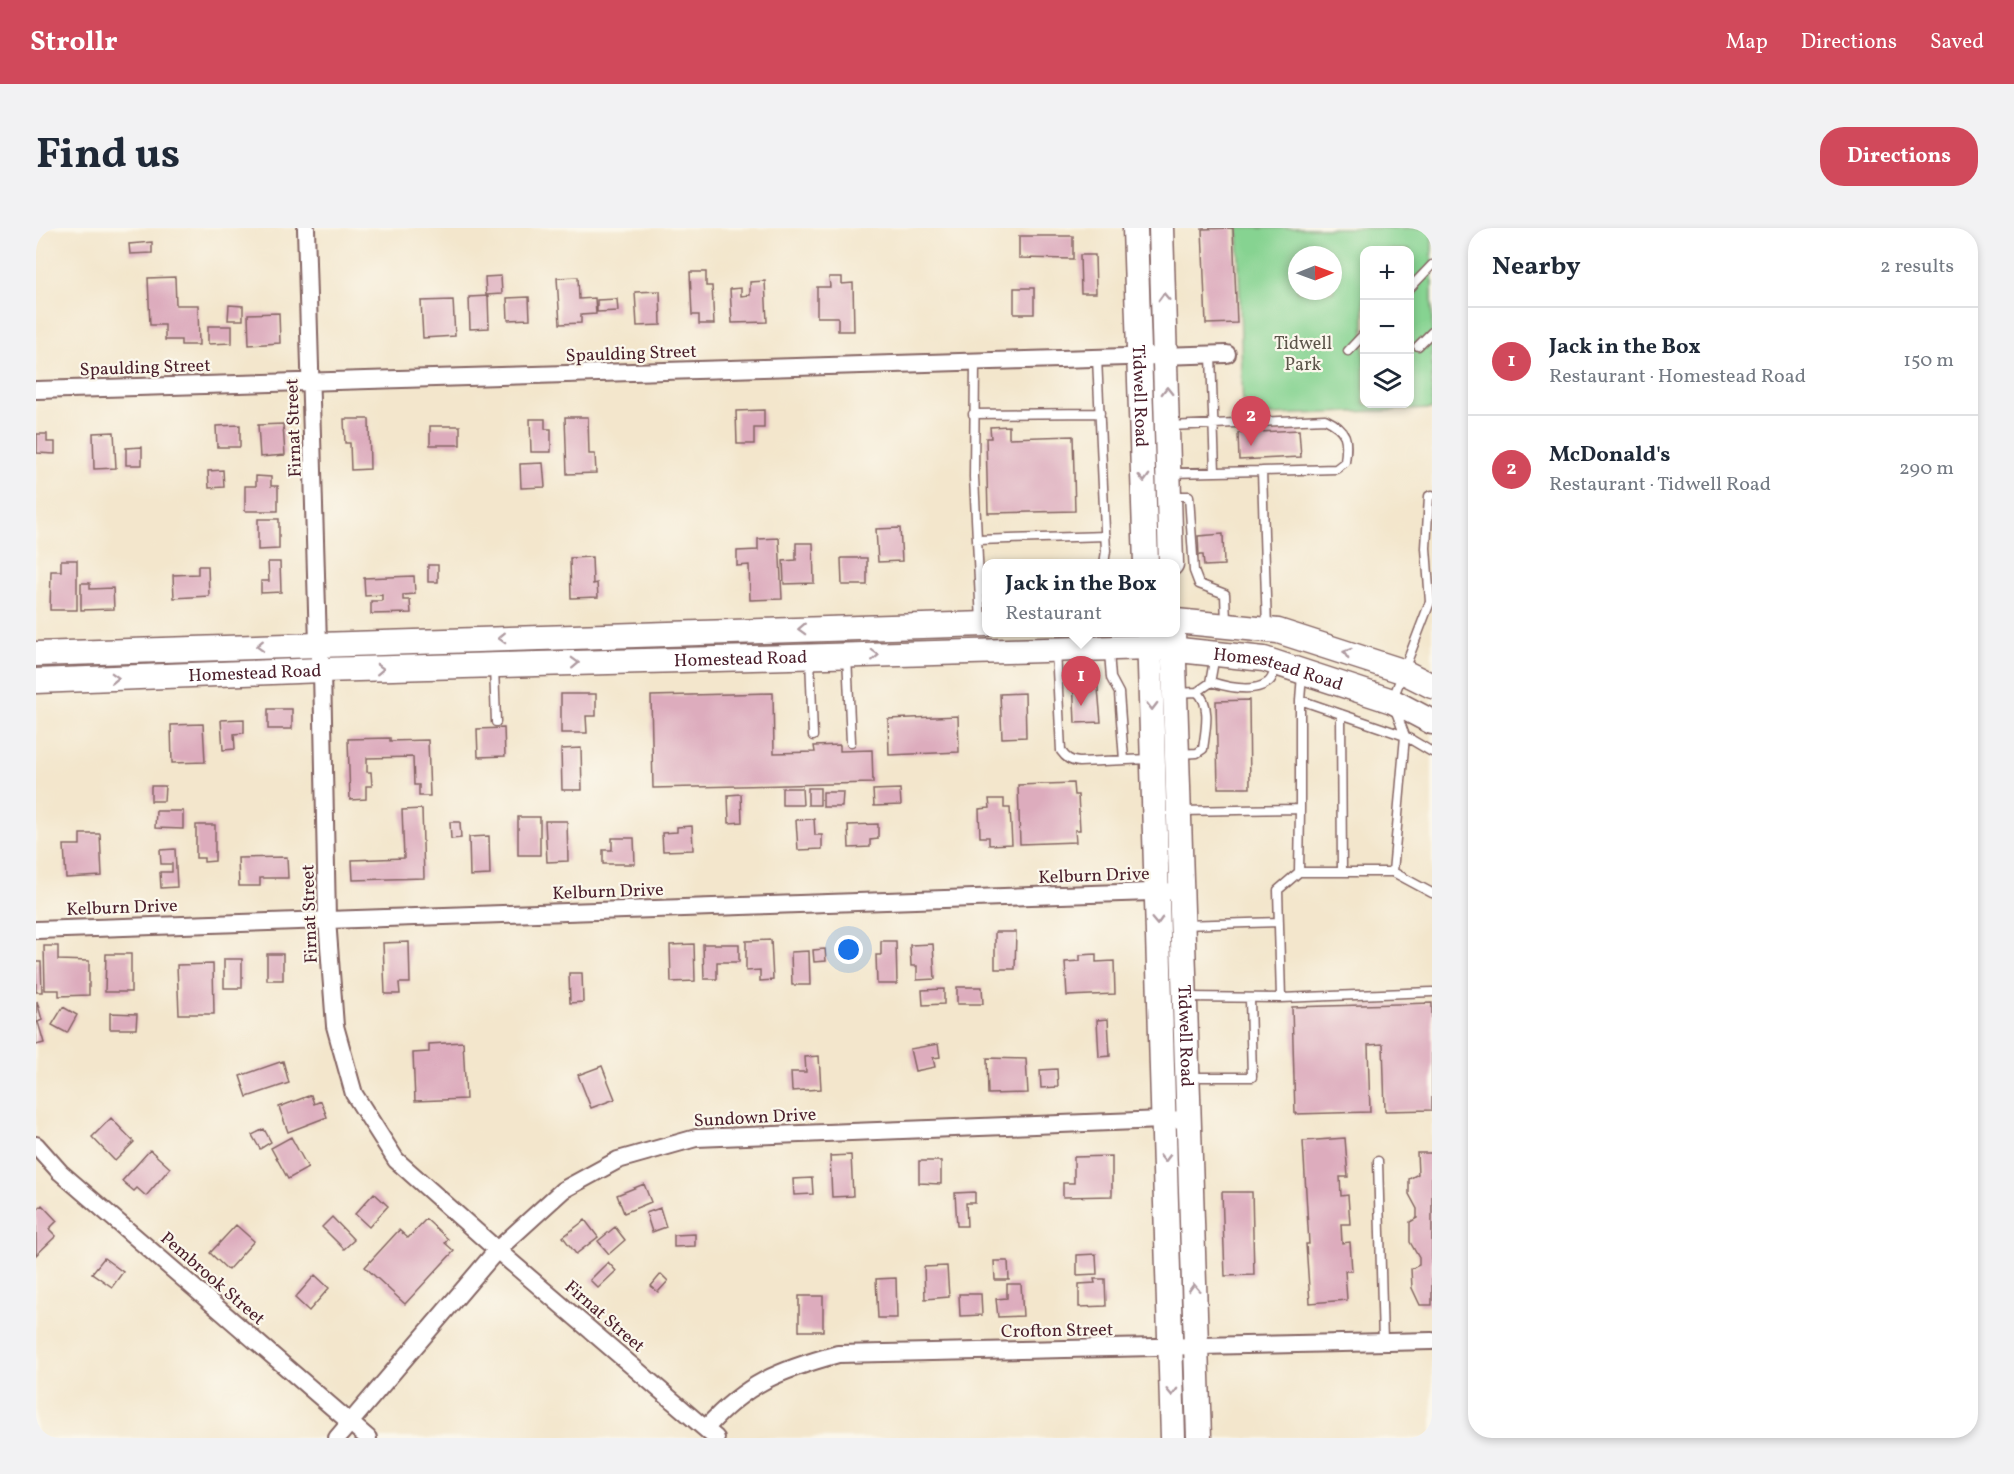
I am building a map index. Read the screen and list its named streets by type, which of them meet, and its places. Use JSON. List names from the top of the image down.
{
  "streets": {
    "main road": ["Tidwell Road", "Homestead Road"],
    "street": [
      "Spaulding Street",
      "Firnat Street",
      "Kelburn Drive",
      "Sundown Drive",
      "Pembrook Street",
      "Crofton Street"
    ]
  },
  "crossings": [
    ["Spaulding Street", "Tidwell Road"],
    ["Spaulding Street", "Firnat Street"],
    ["Tidwell Road", "Homestead Road"],
    ["Tidwell Road", "Kelburn Drive"],
    ["Tidwell Road", "Sundown Drive"],
    ["Tidwell Road", "Crofton Street"],
    ["Firnat Street", "Homestead Road"],
    ["Firnat Street", "Kelburn Drive"],
    ["Firnat Street", "Sundown Drive"],
    ["Firnat Street", "Crofton Street"],
    ["Sundown Drive", "Pembrook Street"]
  ],
  "parks": ["Tidwell Park"],
  "north": "right",
  "page": {
    "header": "Strollr",
    "nav": ["Map", "Directions", "Saved"],
    "title": "Find us",
    "buttons": "Directions",
    "heading": ["Nearby", "2 results"],
    "map_buttons": ["+", "−"],
    "list": [
      {
        "mark": "1",
        "name": "Jack in the Box",
        "note": "Restaurant · Homestead Road",
        "value": "150 m"
      },
      {
        "mark": "2",
        "name": "McDonald's",
        "note": "Restaurant · Tidwell Road",
        "value": "290 m"
      }
    ],
    "pins": ["2", "1"],
    "popup": ["Jack in the Box", "Restaurant"]
  }
}
